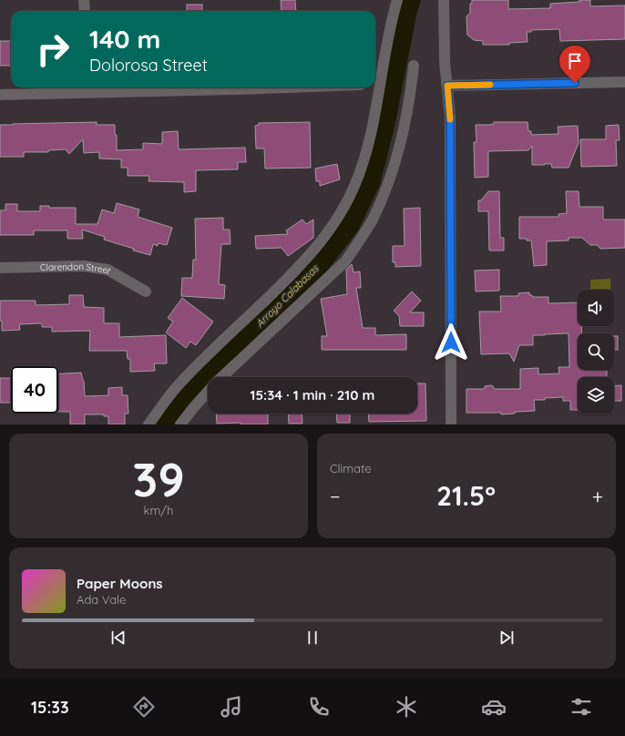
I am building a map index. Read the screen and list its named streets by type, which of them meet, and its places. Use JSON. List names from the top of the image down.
{
  "streets": {
    "street": ["Clarendon Street"]
  },
  "water": ["Arroyo Calabasas"],
  "page": {
    "turn": ["140 m", "Dolorosa Street"],
    "limit": "40",
    "trip": "15:34 · 1 min · 210 m",
    "tile": [
      ["39", "km/h"],
      "Climate"
    ],
    "heat": ["−", "21.5°", "+"],
    "song": ["Paper Moons", "Ada Vale"],
    "tabs": "15:33"
  }
}
